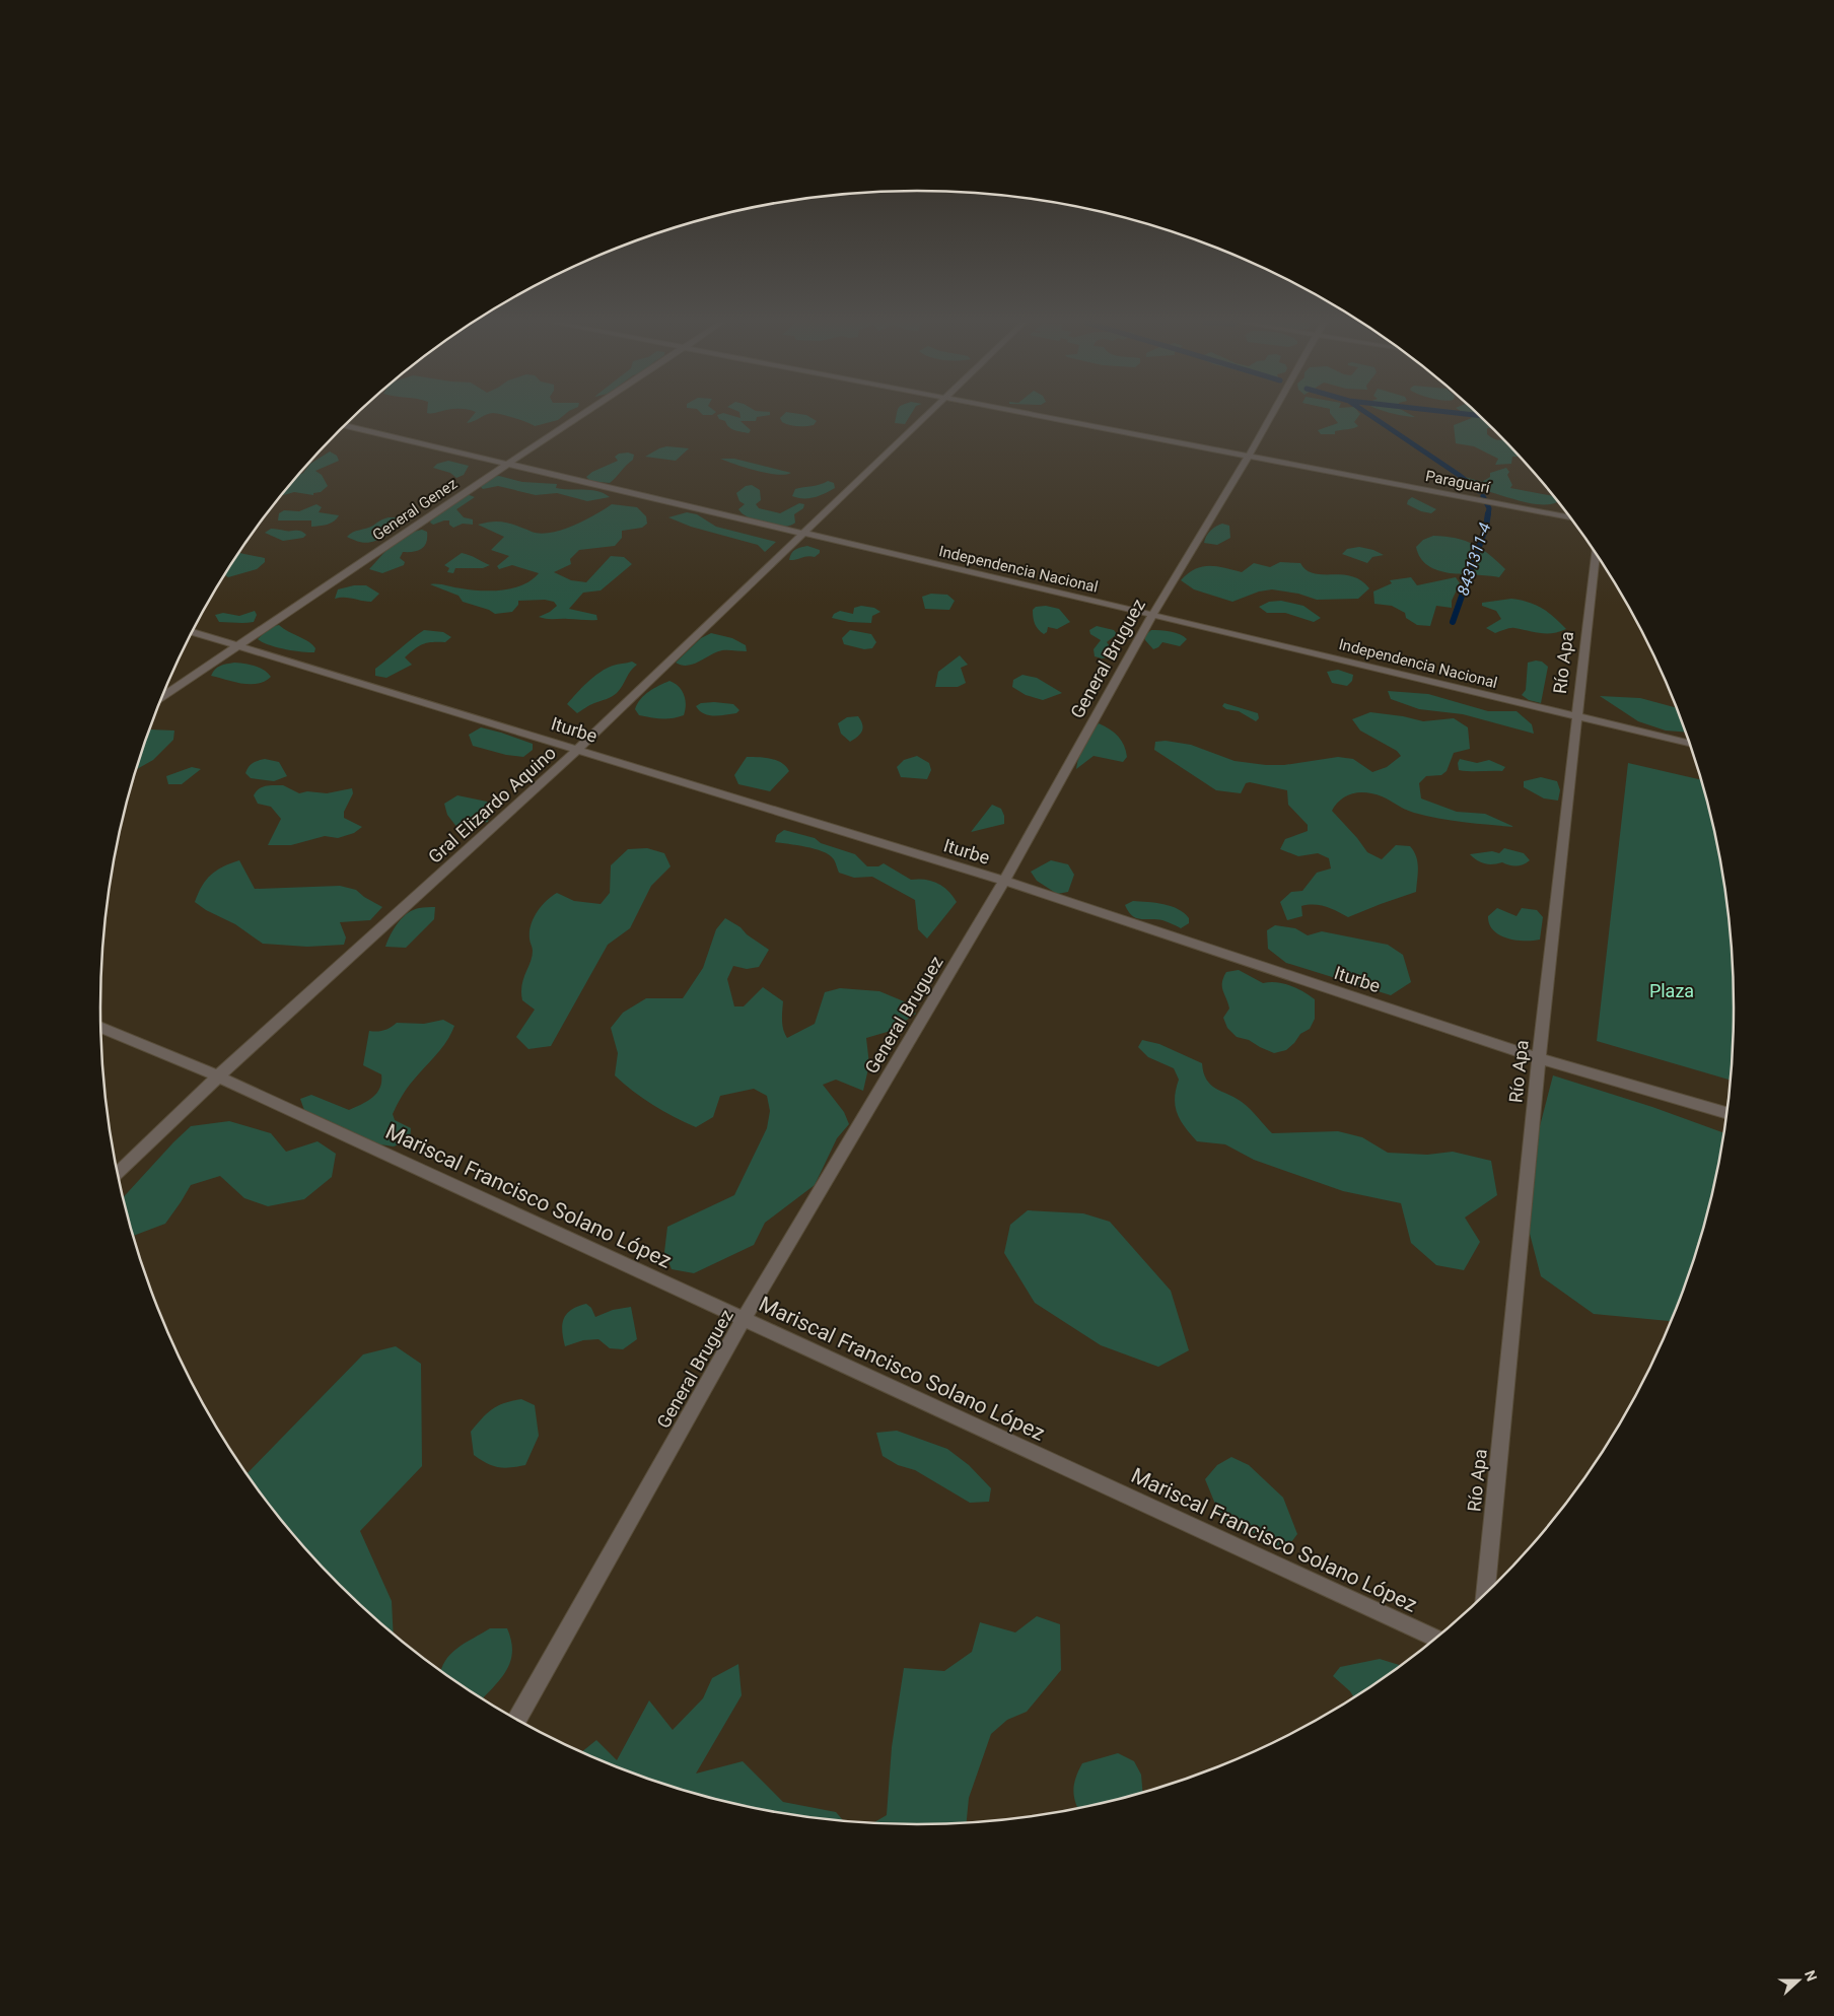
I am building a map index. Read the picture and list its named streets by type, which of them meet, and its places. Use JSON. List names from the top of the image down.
{
  "streets": {
    "street": [
      "Paraguarí",
      "General Genez",
      "Independencia Nacional",
      "General Bruguez",
      "Río Apa",
      "Iturbe",
      "Gral Elizardo Aquino",
      "Mariscal Francisco Solano López"
    ]
  },
  "crossings": [
    ["Paraguarí", "General Bruguez"],
    ["General Genez", "Independencia Nacional"],
    ["General Genez", "Iturbe"],
    ["Independencia Nacional", "General Bruguez"],
    ["Independencia Nacional", "Río Apa"],
    ["Independencia Nacional", "Gral Elizardo Aquino"],
    ["General Bruguez", "Iturbe"],
    ["General Bruguez", "Mariscal Francisco Solano López"],
    ["Río Apa", "Iturbe"],
    ["Iturbe", "Gral Elizardo Aquino"],
    ["Gral Elizardo Aquino", "Mariscal Francisco Solano López"]
  ],
  "water": ["8431311-4"],
  "parks": ["Plaza"],
  "north": "right"
}
